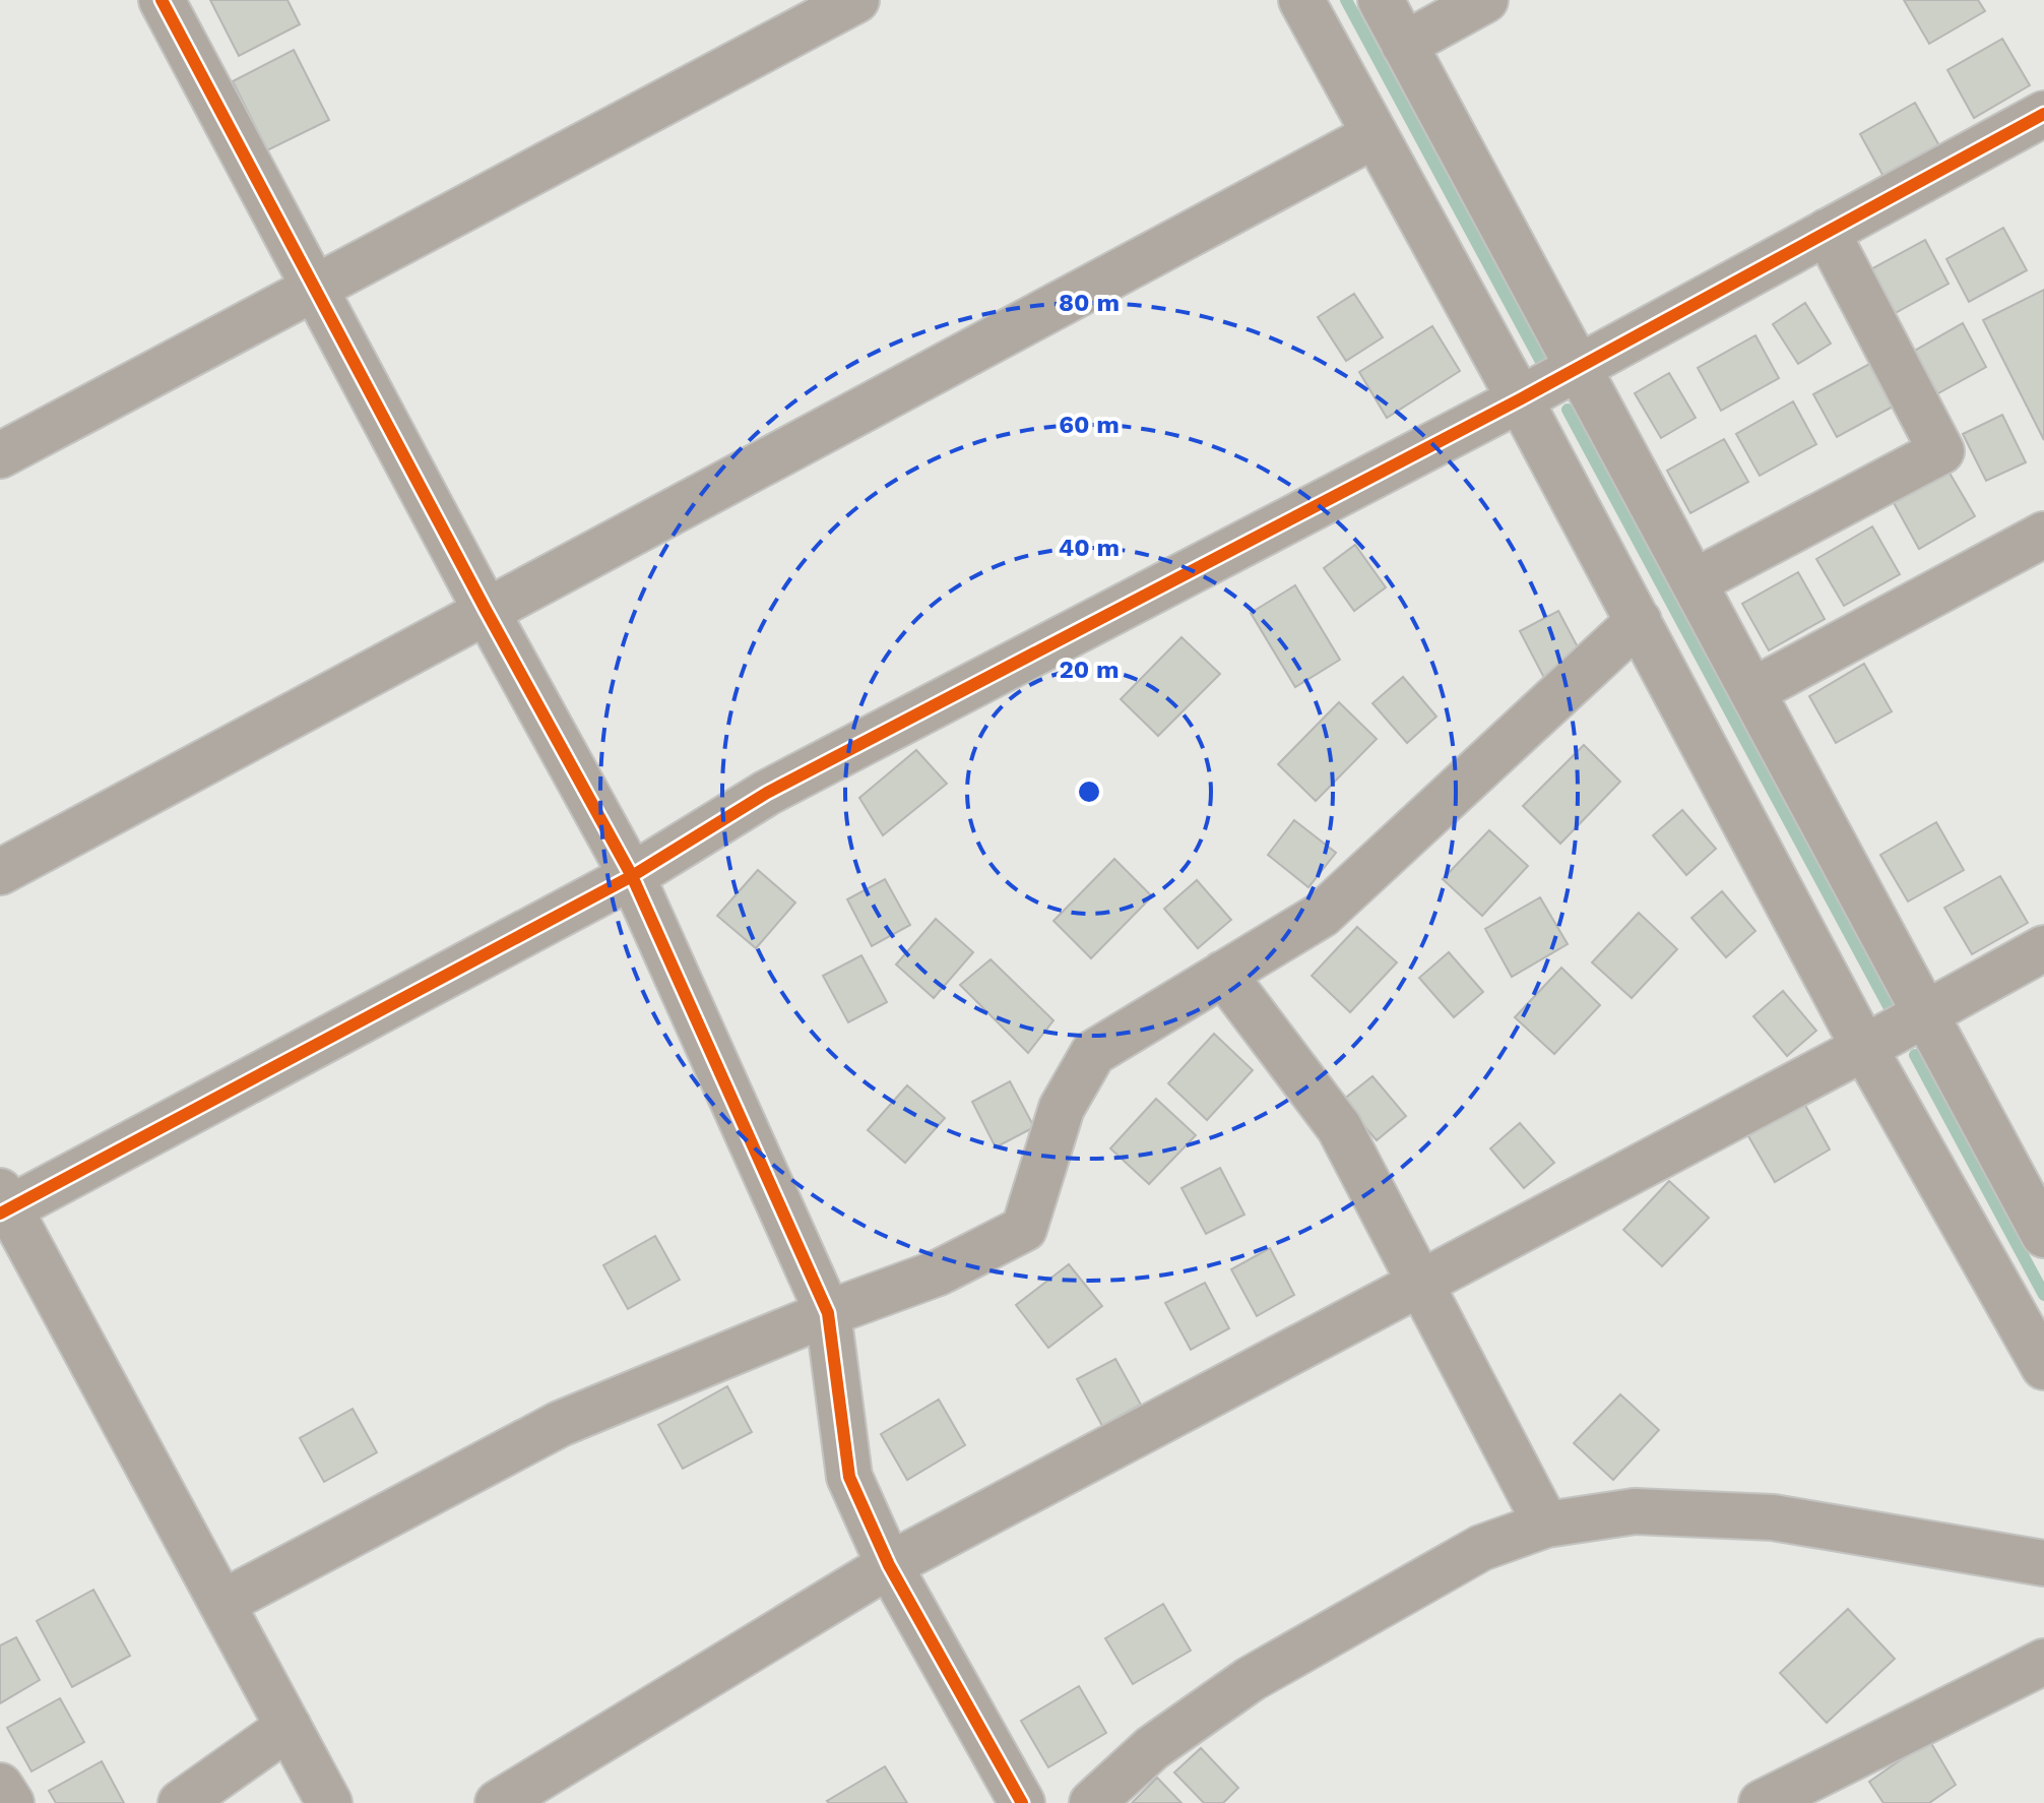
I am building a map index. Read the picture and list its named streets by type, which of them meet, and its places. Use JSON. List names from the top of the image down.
{
  "rings": [
    "80 m",
    "60 m",
    "40 m",
    "20 m"
  ]
}
